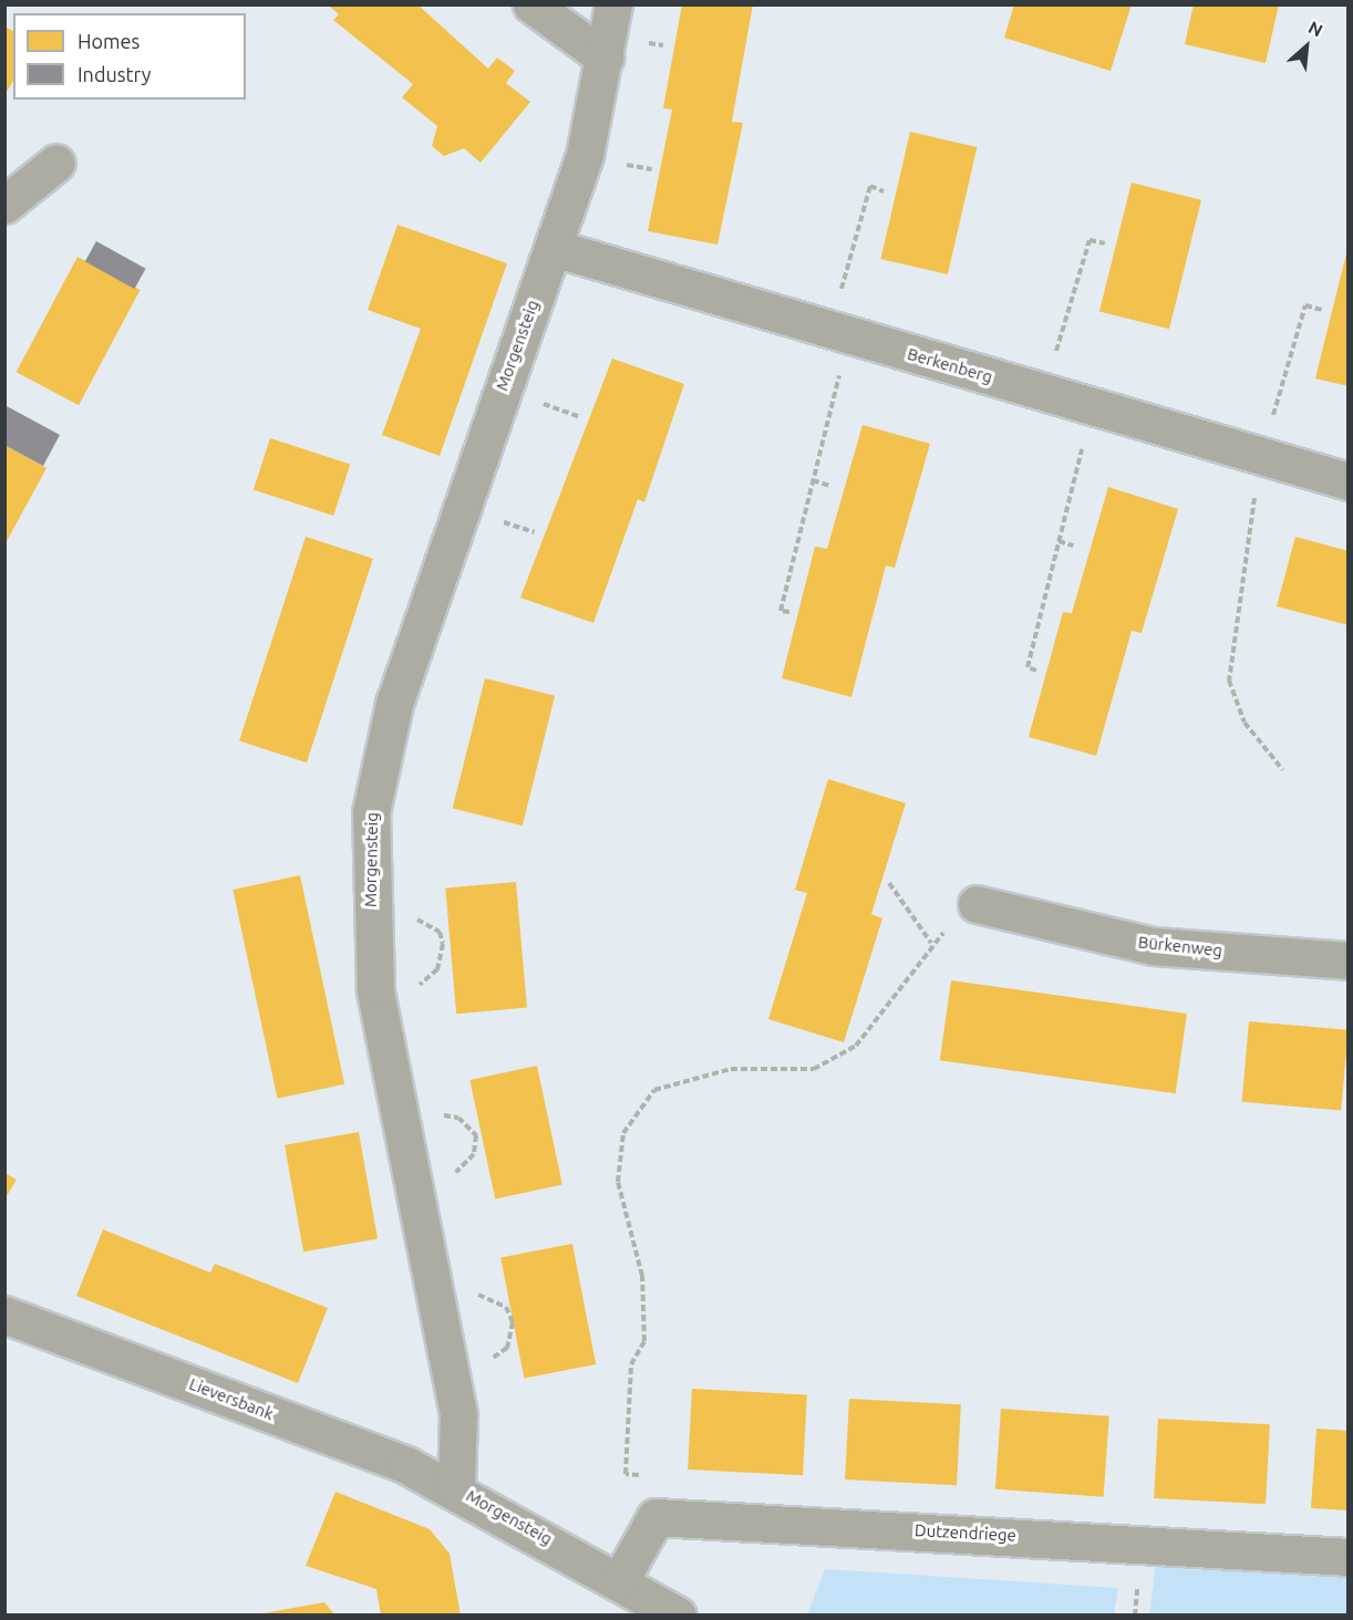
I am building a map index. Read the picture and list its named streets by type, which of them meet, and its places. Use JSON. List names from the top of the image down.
{
  "streets": {
    "street": [
      "Morgensteig",
      "Berkenberg",
      "Bürkenweg",
      "Lieversbank",
      "Dutzendriege"
    ]
  },
  "crossings": [
    ["Morgensteig", "Berkenberg"],
    ["Morgensteig", "Lieversbank"]
  ],
  "legend": ["Homes", "Industry"],
  "north": "top right"
}
